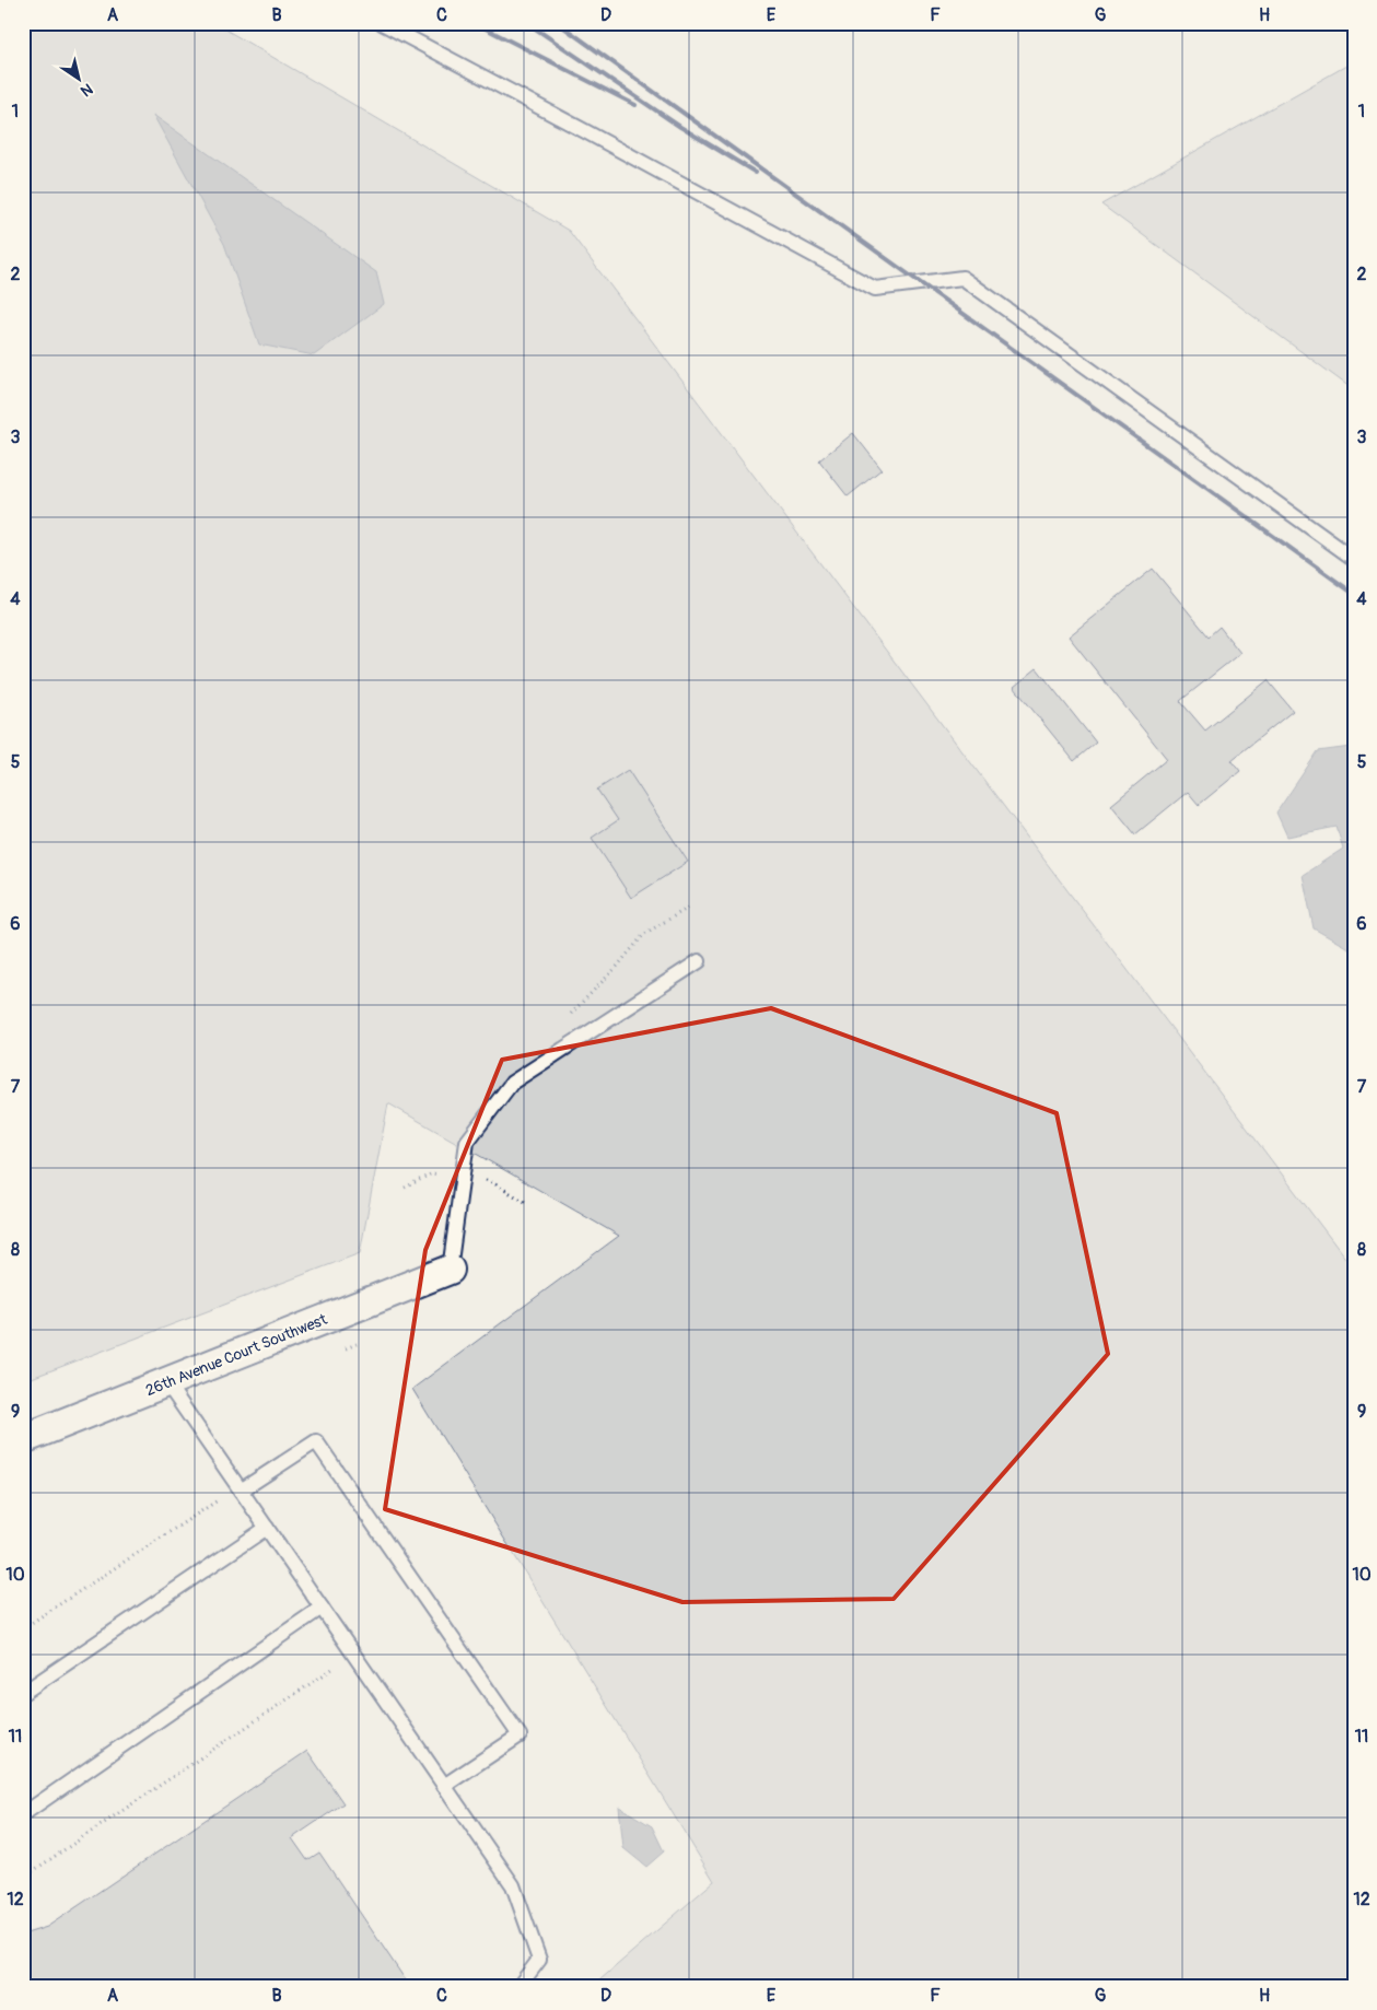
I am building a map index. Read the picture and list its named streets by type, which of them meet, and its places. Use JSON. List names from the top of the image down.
{
  "streets": {
    "street": ["26th Avenue Court Southwest"]
  },
  "north": "bottom right",
  "grid": {
    "columns": [
      "A",
      "B",
      "C",
      "D",
      "E",
      "F",
      "G",
      "H"
    ],
    "rows": [
      "1",
      "2",
      "3",
      "4",
      "5",
      "6",
      "7",
      "8",
      "9",
      "10",
      "11",
      "12"
    ]
  }
}
